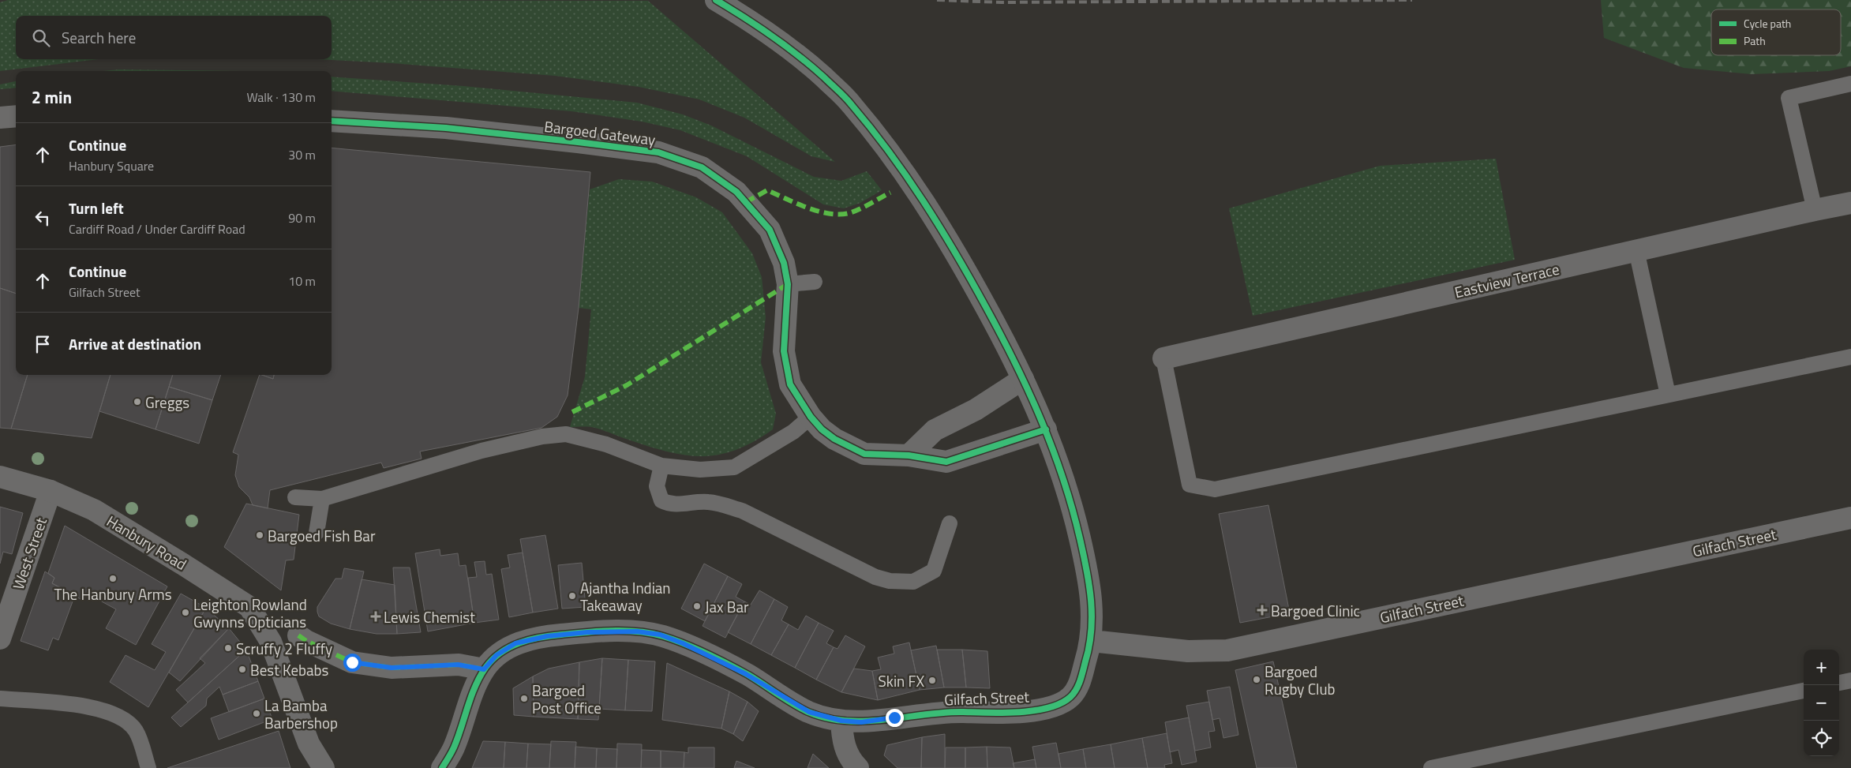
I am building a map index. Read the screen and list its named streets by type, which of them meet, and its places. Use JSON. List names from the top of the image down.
{
  "streets": {
    "street": [
      "Bargoed Gateway",
      "Eastview Terrace",
      "Hanbury Road",
      "Gilfach Street",
      "West Street"
    ]
  },
  "crossings": [
    ["Hanbury Road", "West Street"]
  ],
  "places": {
    "other": [
      "Greggs",
      "Bargoed Fish Bar",
      "The Hanbury Arms",
      "Ajantha Indian Takeaway",
      "Jax Bar",
      "Leighton Rowland Gwynns Opticians",
      "Scruffy 2 Fluffy",
      "Best Kebabs",
      "Bargoed Rugby Club",
      "Skin FX",
      "Bargoed Post Office",
      "La Bamba Barbershop"
    ],
    "health": ["Bargoed Clinic", "Lewis Chemist"]
  },
  "legend": ["Cycle path", "Path"],
  "page": {
    "search": "Search here",
    "heading": ["2 min", "Walk · 130 m"],
    "list": [
      ["Continue", "Hanbury Square", "30 m"],
      ["Turn left", "Cardiff Road / Under Cardiff Road", "90 m"],
      ["Continue", "Gilfach Street", "10 m"],
      "Arrive at destination"
    ],
    "map_buttons": ["+", "−"]
  }
}
